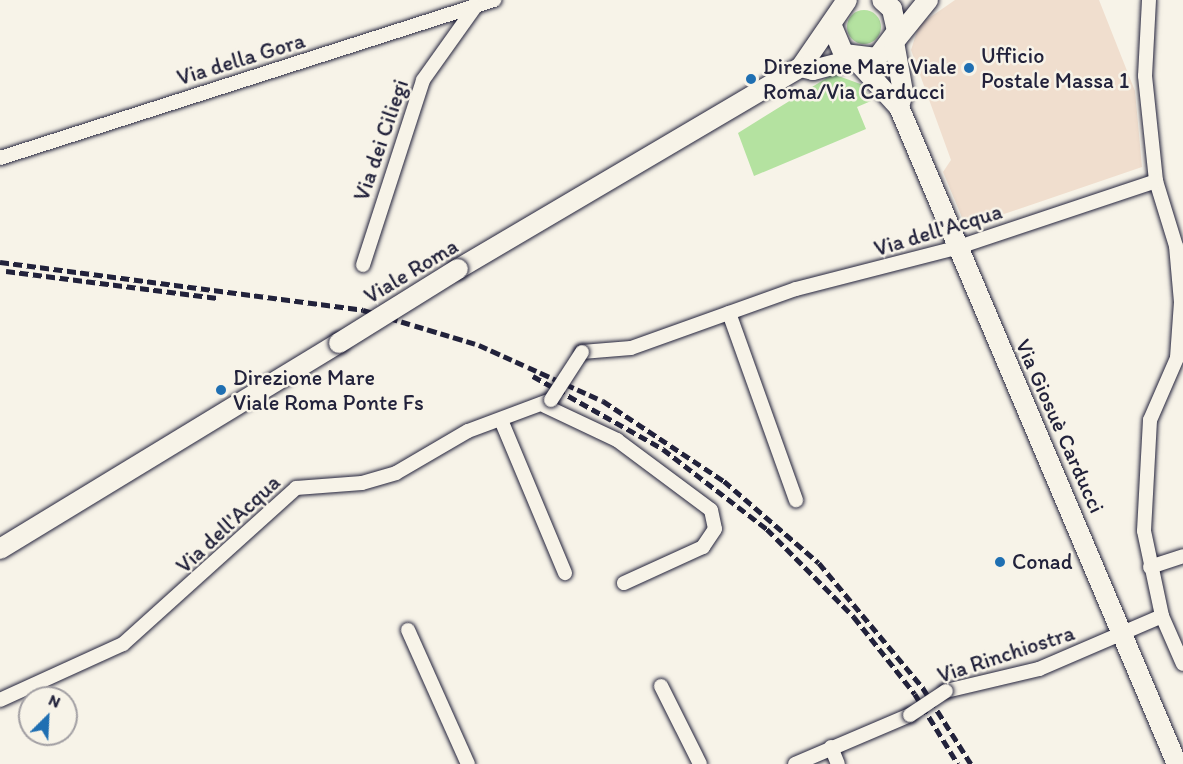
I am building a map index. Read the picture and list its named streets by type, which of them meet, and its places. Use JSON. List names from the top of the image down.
{
  "streets": {
    "main road": ["Viale Roma", "Via Giosuè Carducci"],
    "street": [
      "Via della Gora",
      "Via dei Ciliegi",
      "Via dell'Acqua",
      "Via Rinchiostra"
    ]
  },
  "crossings": [
    ["Via della Gora", "Via dei Ciliegi"],
    ["Via dell'Acqua", "Via Giosuè Carducci"],
    ["Viale Roma", "Via Giosuè Carducci"],
    ["Via Giosuè Carducci", "Via Rinchiostra"]
  ],
  "places": [
    "Ufficio Postale Massa 1",
    "Direzione Mare Viale Roma/Via Carducci",
    "Direzione Mare Viale Roma Ponte Fs",
    "Conad"
  ],
  "north": "top right"
}
